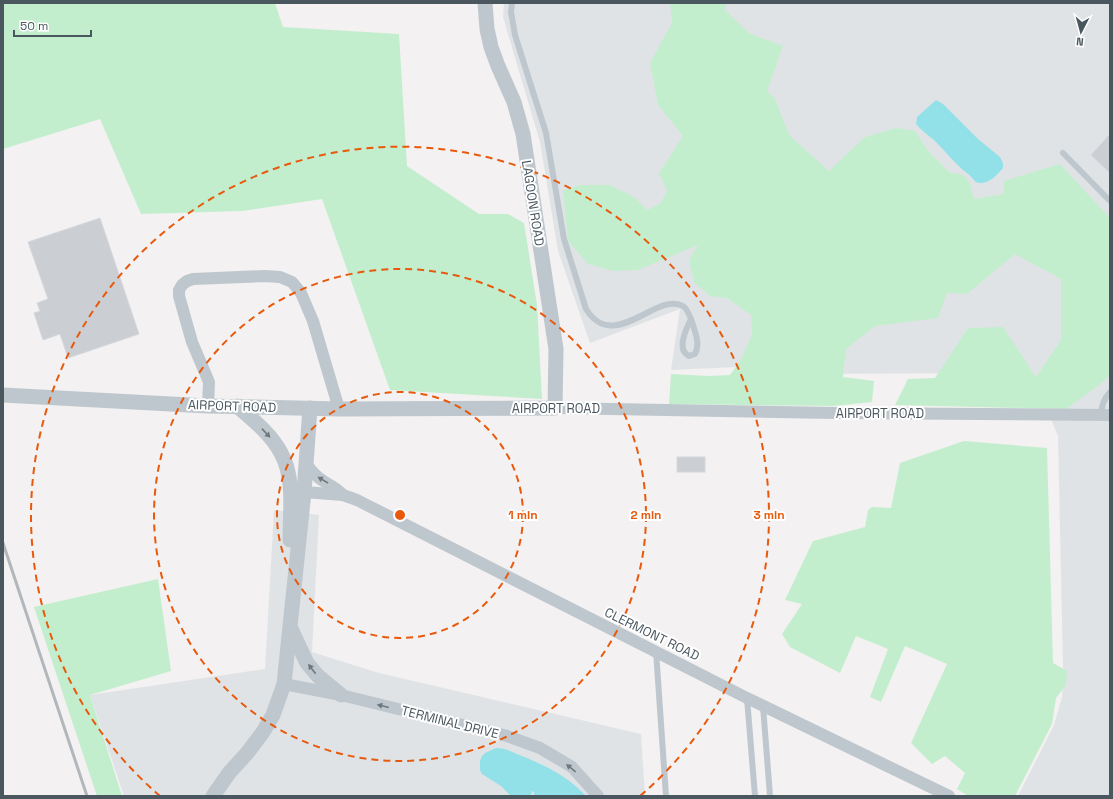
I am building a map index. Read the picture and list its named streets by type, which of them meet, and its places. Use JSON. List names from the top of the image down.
{
  "streets": {
    "street": [
      "LAGOON ROAD",
      "AIRPORT ROAD",
      "CLERMONT ROAD",
      "TERMINAL DRIVE"
    ]
  },
  "crossings": [
    ["LAGOON ROAD", "AIRPORT ROAD"]
  ],
  "one_way": ["TERMINAL DRIVE"],
  "scale_bar": "50 m",
  "north": "bottom",
  "rings": ["1 min", "2 min", "3 min"]
}
